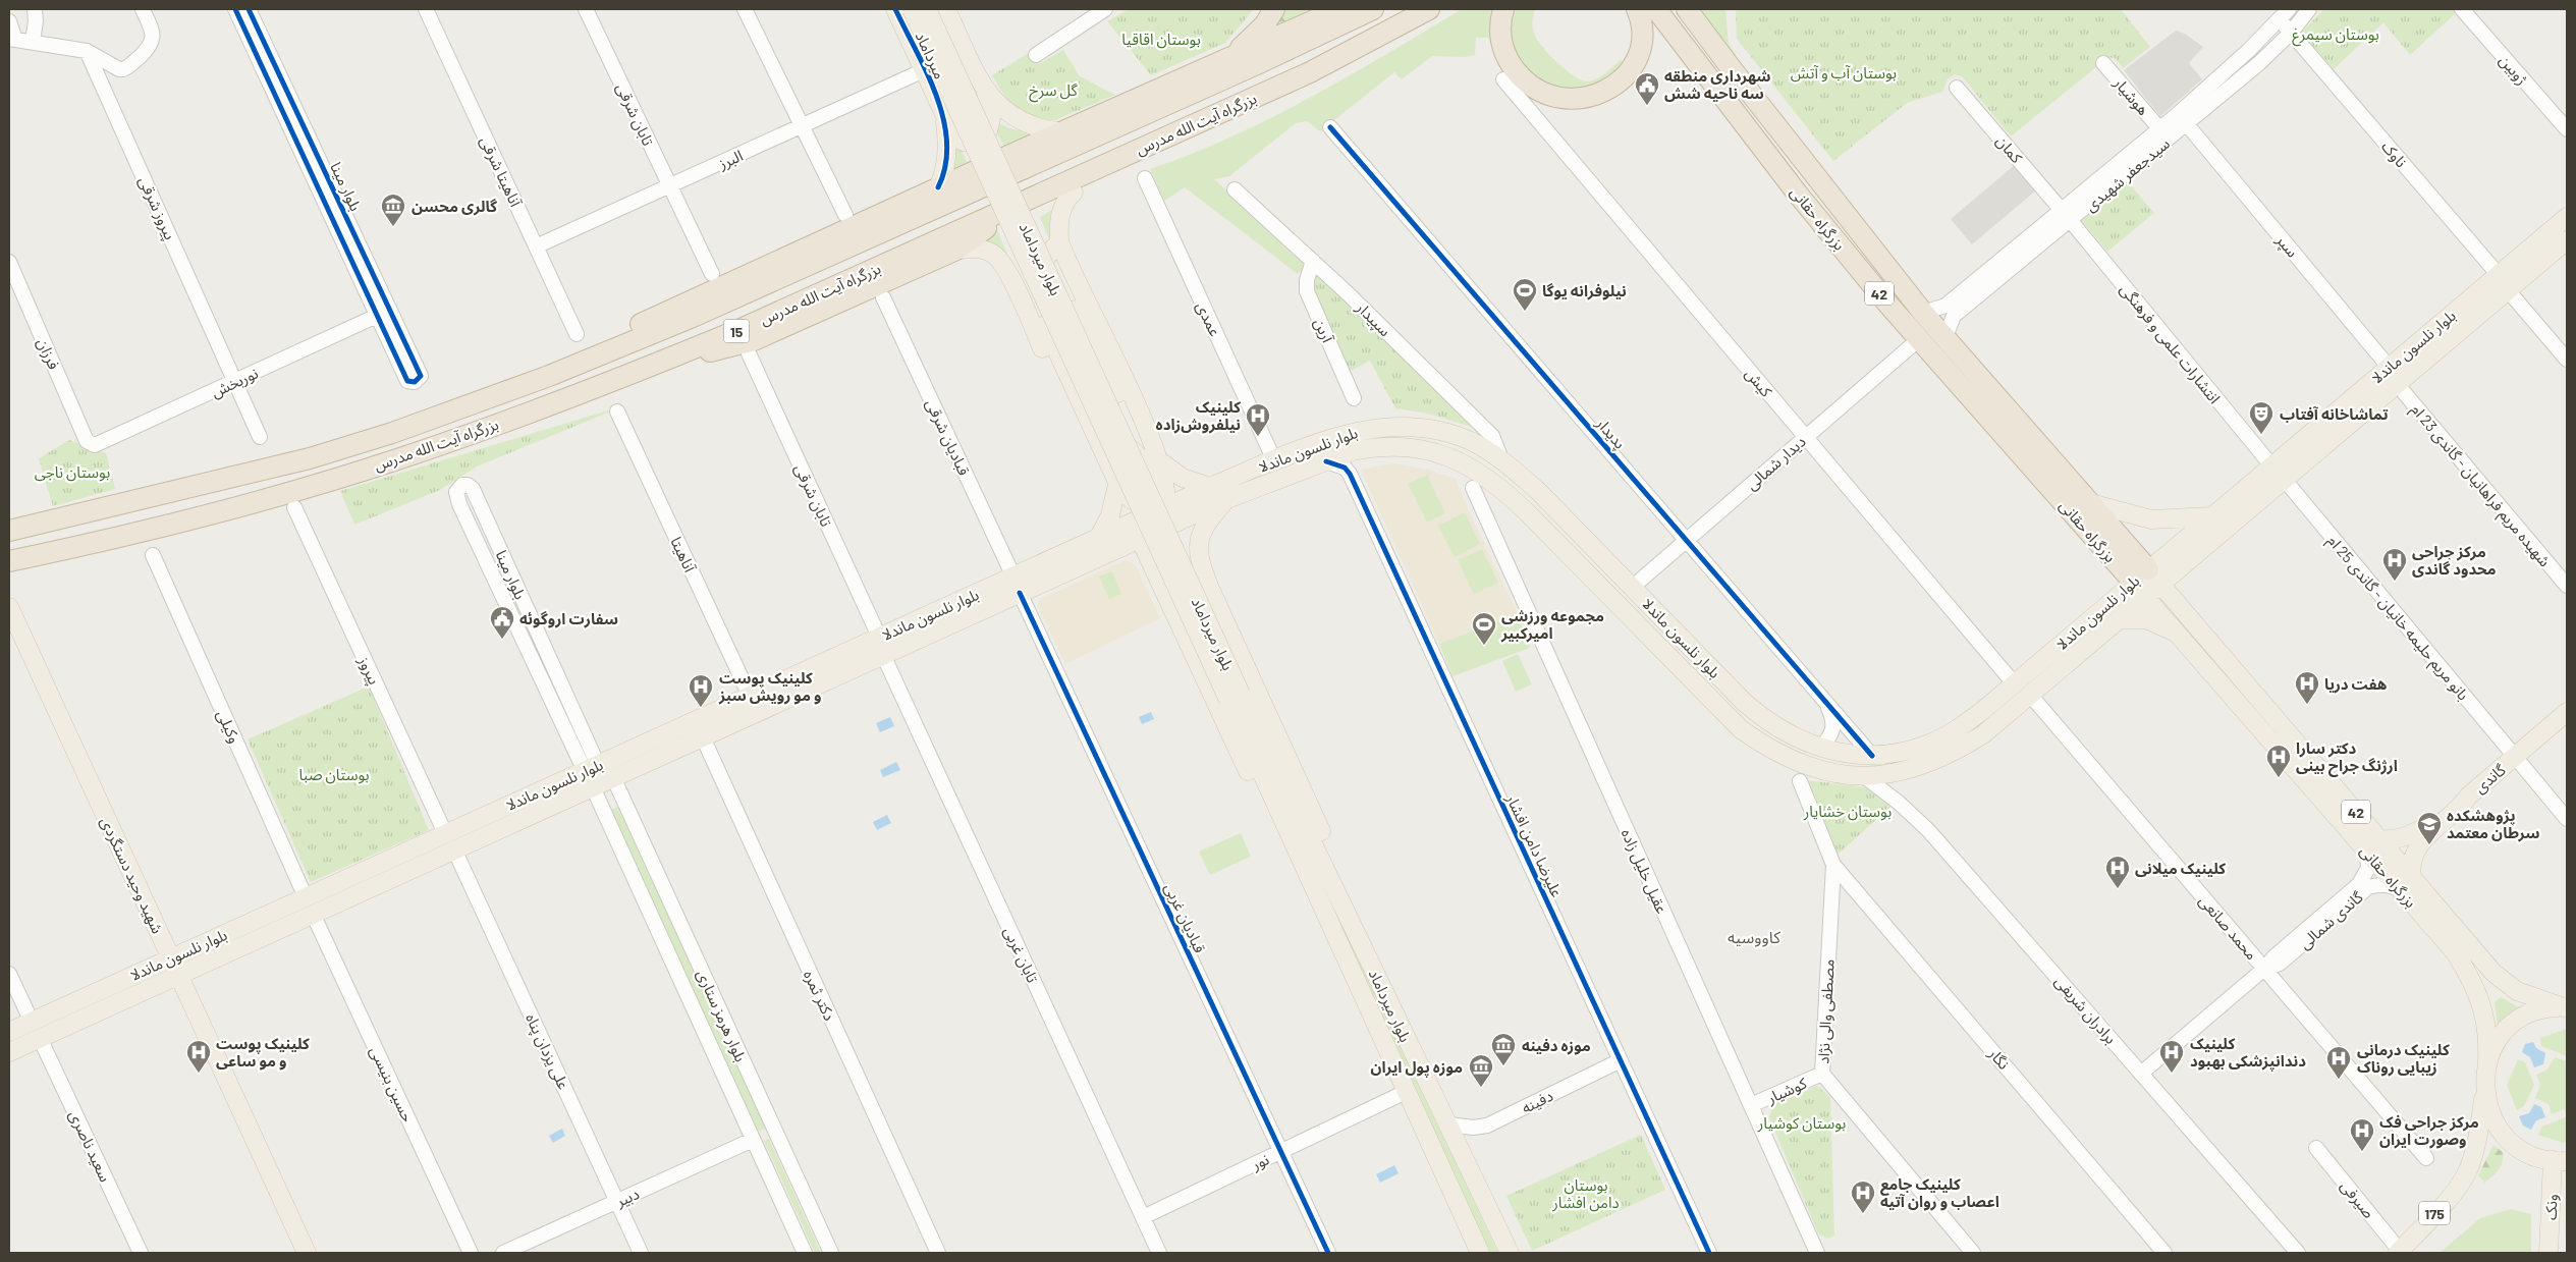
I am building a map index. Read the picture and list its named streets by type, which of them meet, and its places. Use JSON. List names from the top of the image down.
{
  "streets": {
    "highway": [
      "بزرگراه آیت الله مدرس",
      "بزرگراه حقانی",
      "42",
      "15"
    ],
    "main road": [
      "میرداماد",
      "بلوار میرداماد",
      "بلوار نلسون ماندلا",
      "گاندی",
      "شهید وحید دستگردی",
      "ونک",
      "175"
    ],
    "street": [
      "ژوبین",
      "هوشیار",
      "تابان شرقی",
      "کمان",
      "ناوک",
      "البرز",
      "آناهیتا شرقی",
      "سیدجعفر شهیدی",
      "بلوار مینا",
      "پیروز شرقی",
      "سپر",
      "عمدی",
      "سپیدار",
      "آرین",
      "انتشارات علمی و فرهنگی",
      "فرزان",
      "نوربخش",
      "کیش",
      "پدیدار",
      "قبادیان شرقی",
      "دیدار شمالی",
      "شهیده مریم فراهانیان - گاندی 23 ام",
      "آناهیتا",
      "بانو مریم حلیمه خانیان - گاندی 25 ام",
      "پیروز",
      "وكيلی",
      "علیرضا دامن افشار",
      "عقیل خلیل زاده",
      "قبادیان غربی",
      "گاندی شمالی",
      "محمد صانعی",
      "تابان غربی",
      "دکتر ثمره",
      "برادران شریفی",
      "مصطفی والی نژاد",
      "بلوار هرمز ستاری",
      "علی یزدان پناه",
      "نگار",
      "حسین بنیسی",
      "کوشیار",
      "دفینه",
      "سعید ناصری",
      "نور",
      "دبیر",
      "صیرفی"
    ]
  },
  "crossings": [
    ["میرداماد", "البرز"],
    ["میرداماد", "بلوار میرداماد"],
    ["هوشیار", "سیدجعفر شهیدی"],
    ["تابان شرقی", "البرز"],
    ["تابان شرقی", "بلوار نلسون ماندلا"],
    ["کمان", "سیدجعفر شهیدی"],
    ["کمان", "انتشارات علمی و فرهنگی"],
    ["ناوک", "سیدجعفر شهیدی"],
    ["ناوک", "بلوار نلسون ماندلا"],
    ["البرز", "آناهیتا شرقی"],
    ["سیدجعفر شهیدی", "بزرگراه حقانی"],
    ["سیدجعفر شهیدی", "سپر"],
    ["سیدجعفر شهیدی", "انتشارات علمی و فرهنگی"],
    ["بلوار مینا", "بلوار نلسون ماندلا"],
    ["بلوار مینا", "نوربخش"],
    ["پیروز شرقی", "نوربخش"],
    ["بزرگراه حقانی", "بلوار نلسون ماندلا"],
    ["بزرگراه حقانی", "دیدار شمالی"],
    ["بزرگراه حقانی", "گاندی"],
    ["بزرگراه حقانی", "گاندی شمالی"],
    ["سپر", "بلوار نلسون ماندلا"],
    ["بلوار میرداماد", "دفینه"],
    ["بلوار میرداماد", "نور"],
    ["عمدی", "بلوار نلسون ماندلا"],
    ["سپیدار", "آرین"],
    ["سپیدار", "بلوار نلسون ماندلا"],
    ["انتشارات علمی و فرهنگی", "بلوار نلسون ماندلا"],
    ["انتشارات علمی و فرهنگی", "بانو مریم حلیمه خانیان - گاندی 25 ام"],
    ["بلوار نلسون ماندلا", "کیش"],
    ["بلوار نلسون ماندلا", "پدیدار"],
    ["بلوار نلسون ماندلا", "قبادیان شرقی"],
    ["بلوار نلسون ماندلا", "دیدار شمالی"],
    ["بلوار نلسون ماندلا", "شهیده مریم فراهانیان - گاندی 23 ام"],
    ["بلوار نلسون ماندلا", "آناهیتا"],
    ["بلوار نلسون ماندلا", "بانو مریم حلیمه خانیان - گاندی 25 ام"],
    ["بلوار نلسون ماندلا", "پیروز"],
    ["بلوار نلسون ماندلا", "وكيلی"],
    ["بلوار نلسون ماندلا", "علیرضا دامن افشار"],
    ["بلوار نلسون ماندلا", "شهید وحید دستگردی"],
    ["بلوار نلسون ماندلا", "قبادیان غربی"],
    ["بلوار نلسون ماندلا", "محمد صانعی"],
    ["بلوار نلسون ماندلا", "تابان غربی"],
    ["بلوار نلسون ماندلا", "دکتر ثمره"],
    ["بلوار نلسون ماندلا", "برادران شریفی"],
    ["بلوار نلسون ماندلا", "بلوار هرمز ستاری"],
    ["بلوار نلسون ماندلا", "علی یزدان پناه"],
    ["بلوار نلسون ماندلا", "حسین بنیسی"],
    ["بلوار نلسون ماندلا", "سعید ناصری"],
    ["فرزان", "نوربخش"],
    ["کیش", "دیدار شمالی"],
    ["پدیدار", "دیدار شمالی"],
    ["بانو مریم حلیمه خانیان - گاندی 25 ام", "گاندی"],
    ["گاندی", "گاندی شمالی"],
    ["علیرضا دامن افشار", "دفینه"],
    ["عقیل خلیل زاده", "کوشیار"],
    ["قبادیان غربی", "نور"],
    ["گاندی شمالی", "محمد صانعی"],
    ["گاندی شمالی", "برادران شریفی"],
    ["تابان غربی", "نور"],
    ["مصطفی والی نژاد", "نگار"],
    ["مصطفی والی نژاد", "کوشیار"],
    ["بلوار هرمز ستاری", "دبیر"],
    ["علی یزدان پناه", "دبیر"],
    ["صیرفی", "175"]
  ],
  "districts": ["کاووسیه"],
  "parks": [
    "بوستان سیمرغ",
    "بوستان اقاقیا",
    "بوستان آب و آتش",
    "گل سرخ",
    "بوستان ناجی",
    "بوستان صبا",
    "بوستان خشایار",
    "بوستان کوشیار",
    "بوستان دامن افشار"
  ],
  "places": {
    "public building": ["شهرداری منطقه سه ناحیه شش", "سفارت اروگوئه"],
    "museum": ["گالری محسن", "موزه دفینه", "موزه پول ایران"],
    "sports": ["نیلوفرانه یوگا", "مجموعه ورزشی امیرکبیر"],
    "theatre": ["تماشاخانه آفتاب"],
    "hospital": [
      "کلینیک نیلفروش‌زاده",
      "مرکز جراحی محدود گاندی",
      "هفت دریا",
      "کلینیک پوست و مو رویش سبز",
      "دکتر سارا ارژنگ جراح بینی",
      "کلینیک میلانی",
      "کلینیک پوست و مو ساعی",
      "کلینیک دندانپزشکی بهبود",
      "کلینیک درمانی زیبایی روناک",
      "مرکز جراحی فک وصورت ایران",
      "کلینیک جامع اعصاب و روان آتیه"
    ],
    "school or university": ["پژوهشکده سرطان معتمد"]
  }
}
